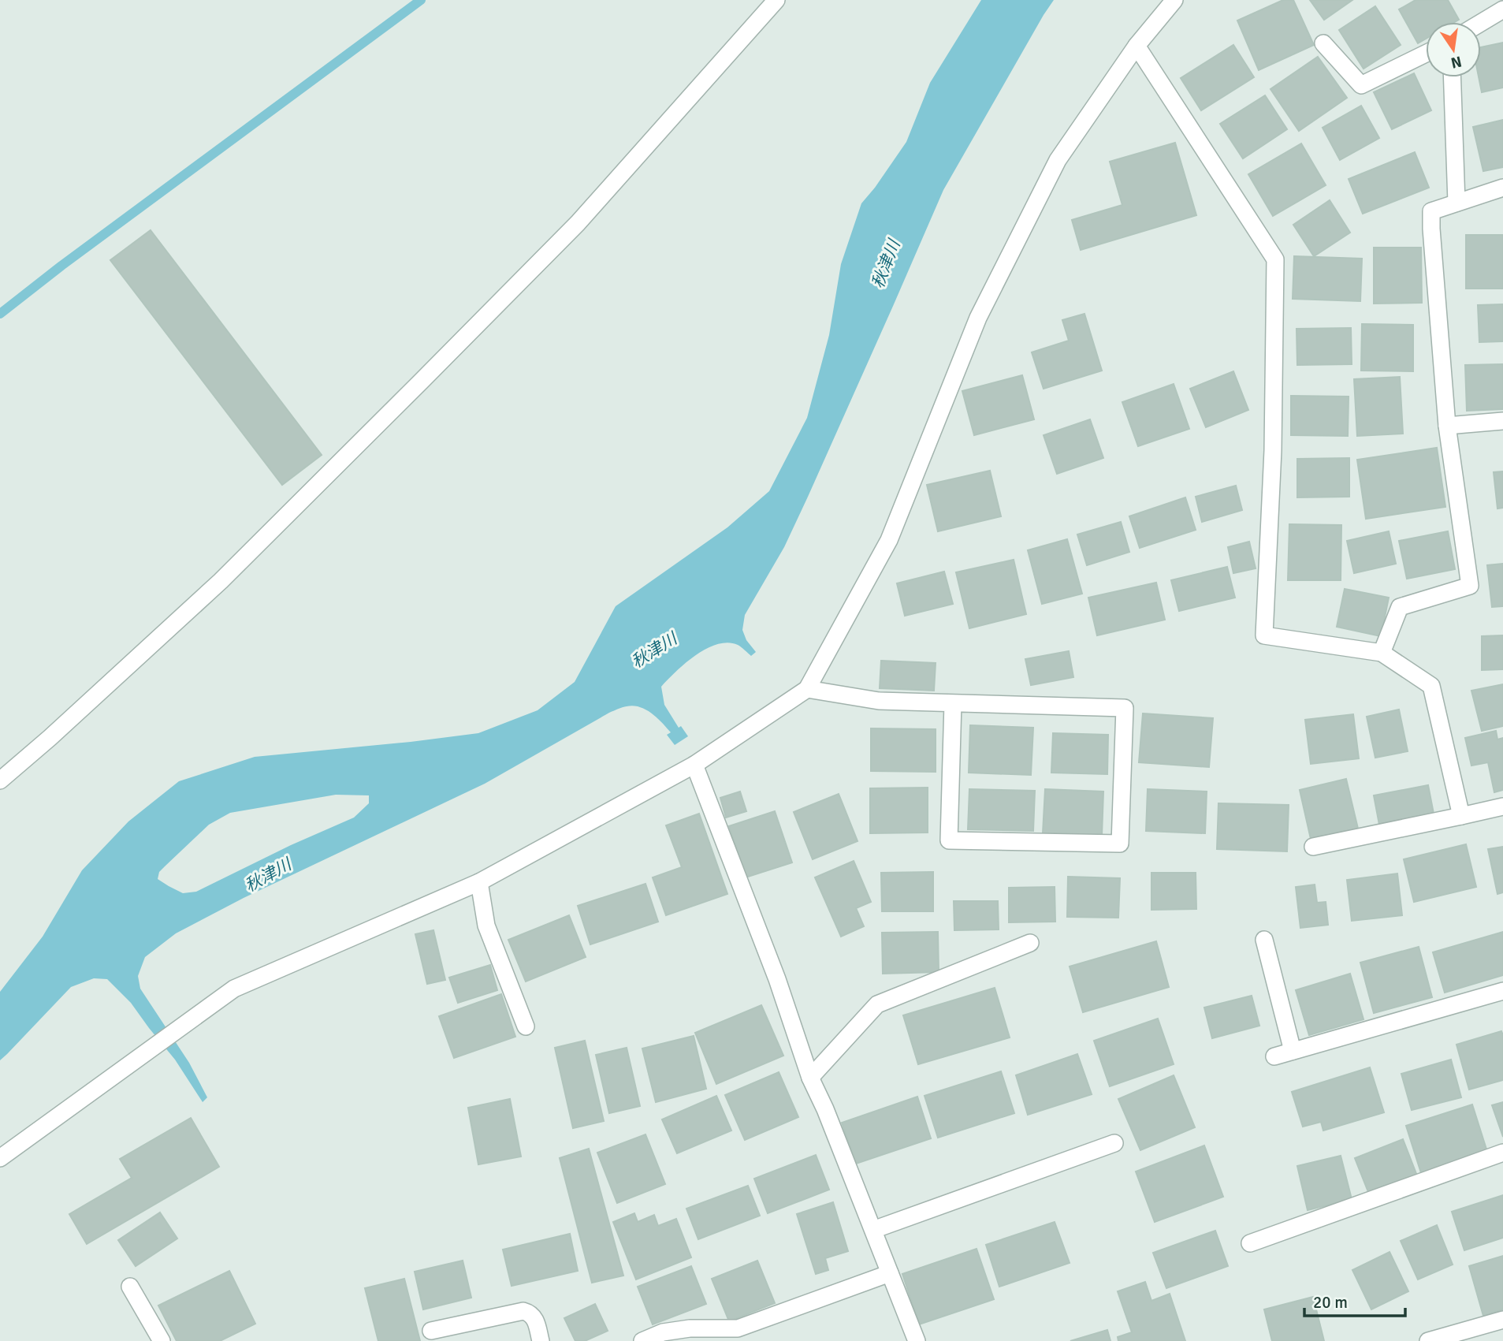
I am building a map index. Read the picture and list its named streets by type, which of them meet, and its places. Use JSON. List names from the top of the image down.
{
  "water": ["秋津川"],
  "scale_bar": "20 m",
  "north": "bottom"
}
